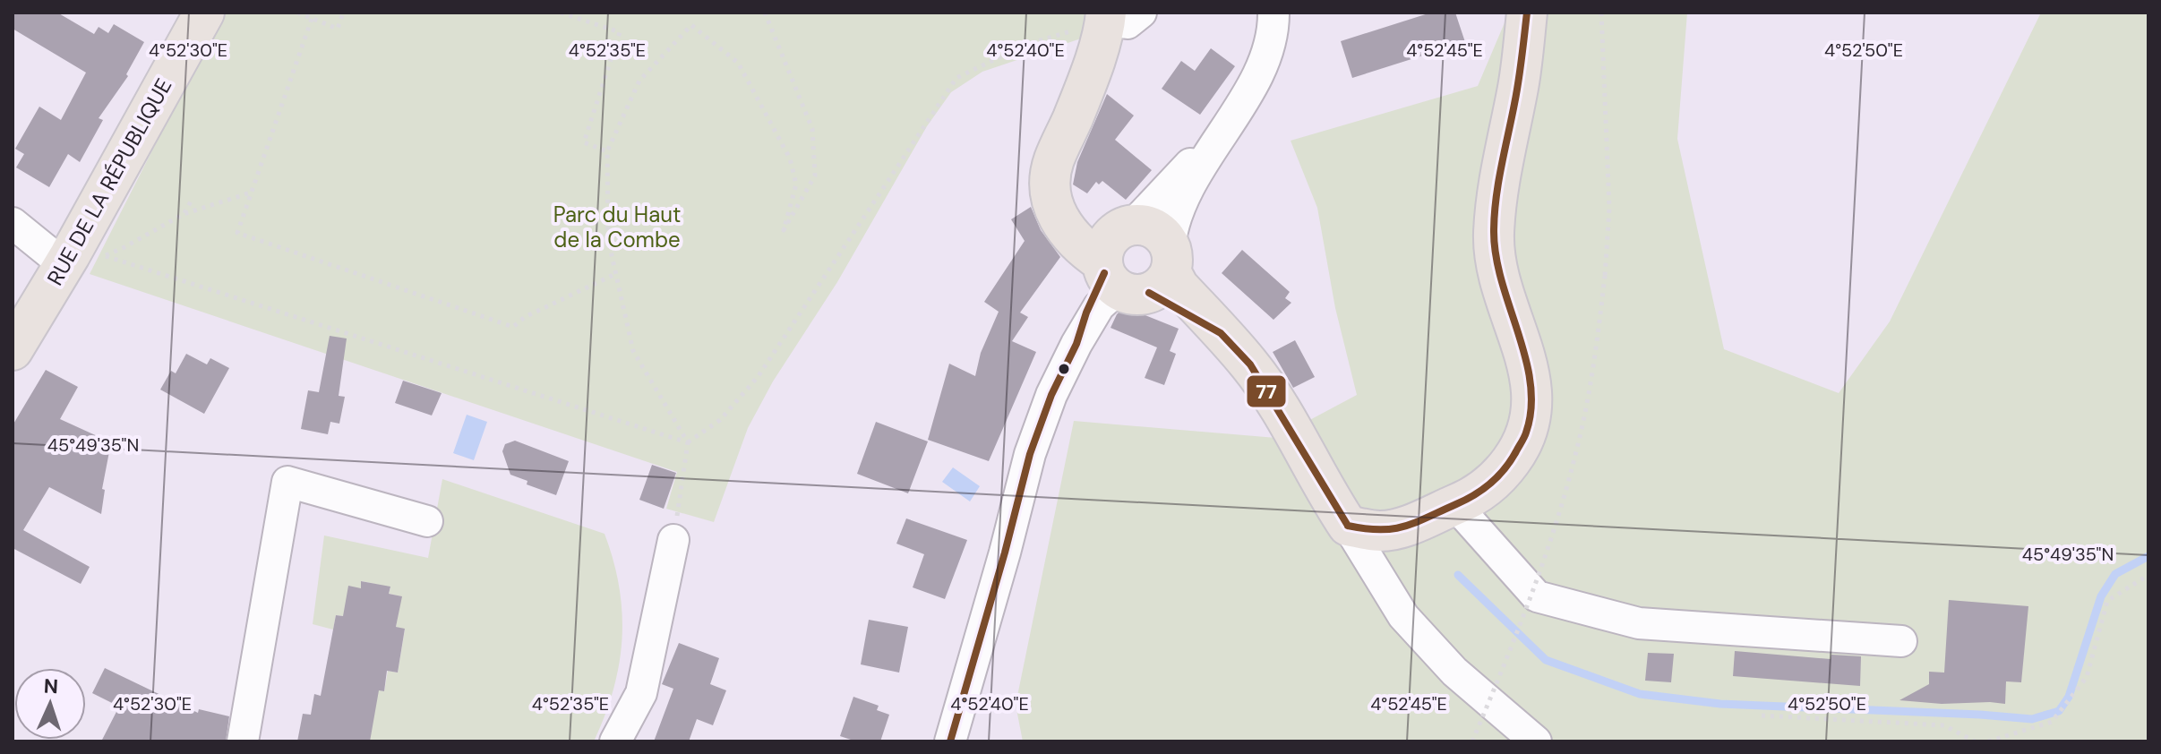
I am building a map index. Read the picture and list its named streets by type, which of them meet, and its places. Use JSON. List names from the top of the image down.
{
  "streets": {
    "main road": ["RUE DE LA RÉPUBLIQUE"]
  },
  "parks": ["Parc du Haut de la Combe"],
  "lines": ["transit line 77"],
  "north": "top",
  "coordinates": [
    "4°52'30\"E",
    "4°52'35\"E",
    "4°52'40\"E",
    "4°52'45\"E",
    "4°52'50\"E",
    "45°49'35\"N"
  ]
}
